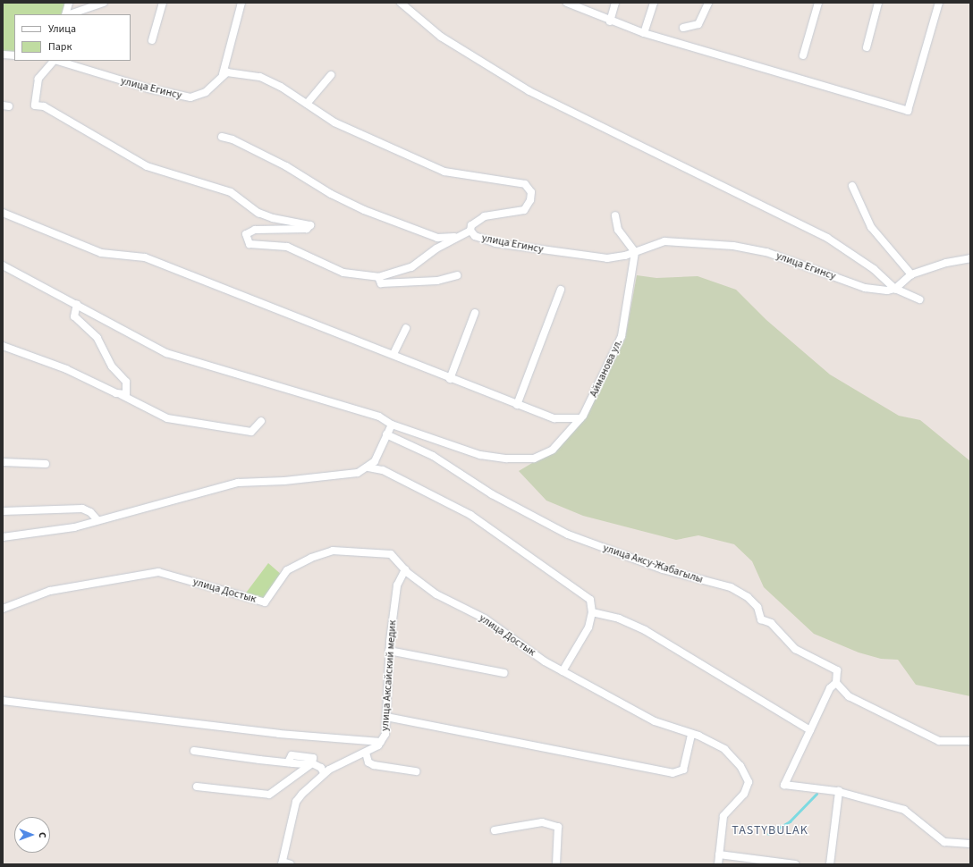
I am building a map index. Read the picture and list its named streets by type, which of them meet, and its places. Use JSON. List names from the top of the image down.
{
  "streets": {
    "street": [
      "улица Егинсу",
      "Айманова ул.",
      "улица Аксу-Жабагылы",
      "улица Достык",
      "улица Аксайский медик"
    ]
  },
  "crossings": [
    ["улица Егинсу", "Айманова ул."],
    ["улица Достык", "улица Аксайский медик"]
  ],
  "districts": ["TASTYBULAK"],
  "legend": ["Улица", "Парк"],
  "north": "right"
}
